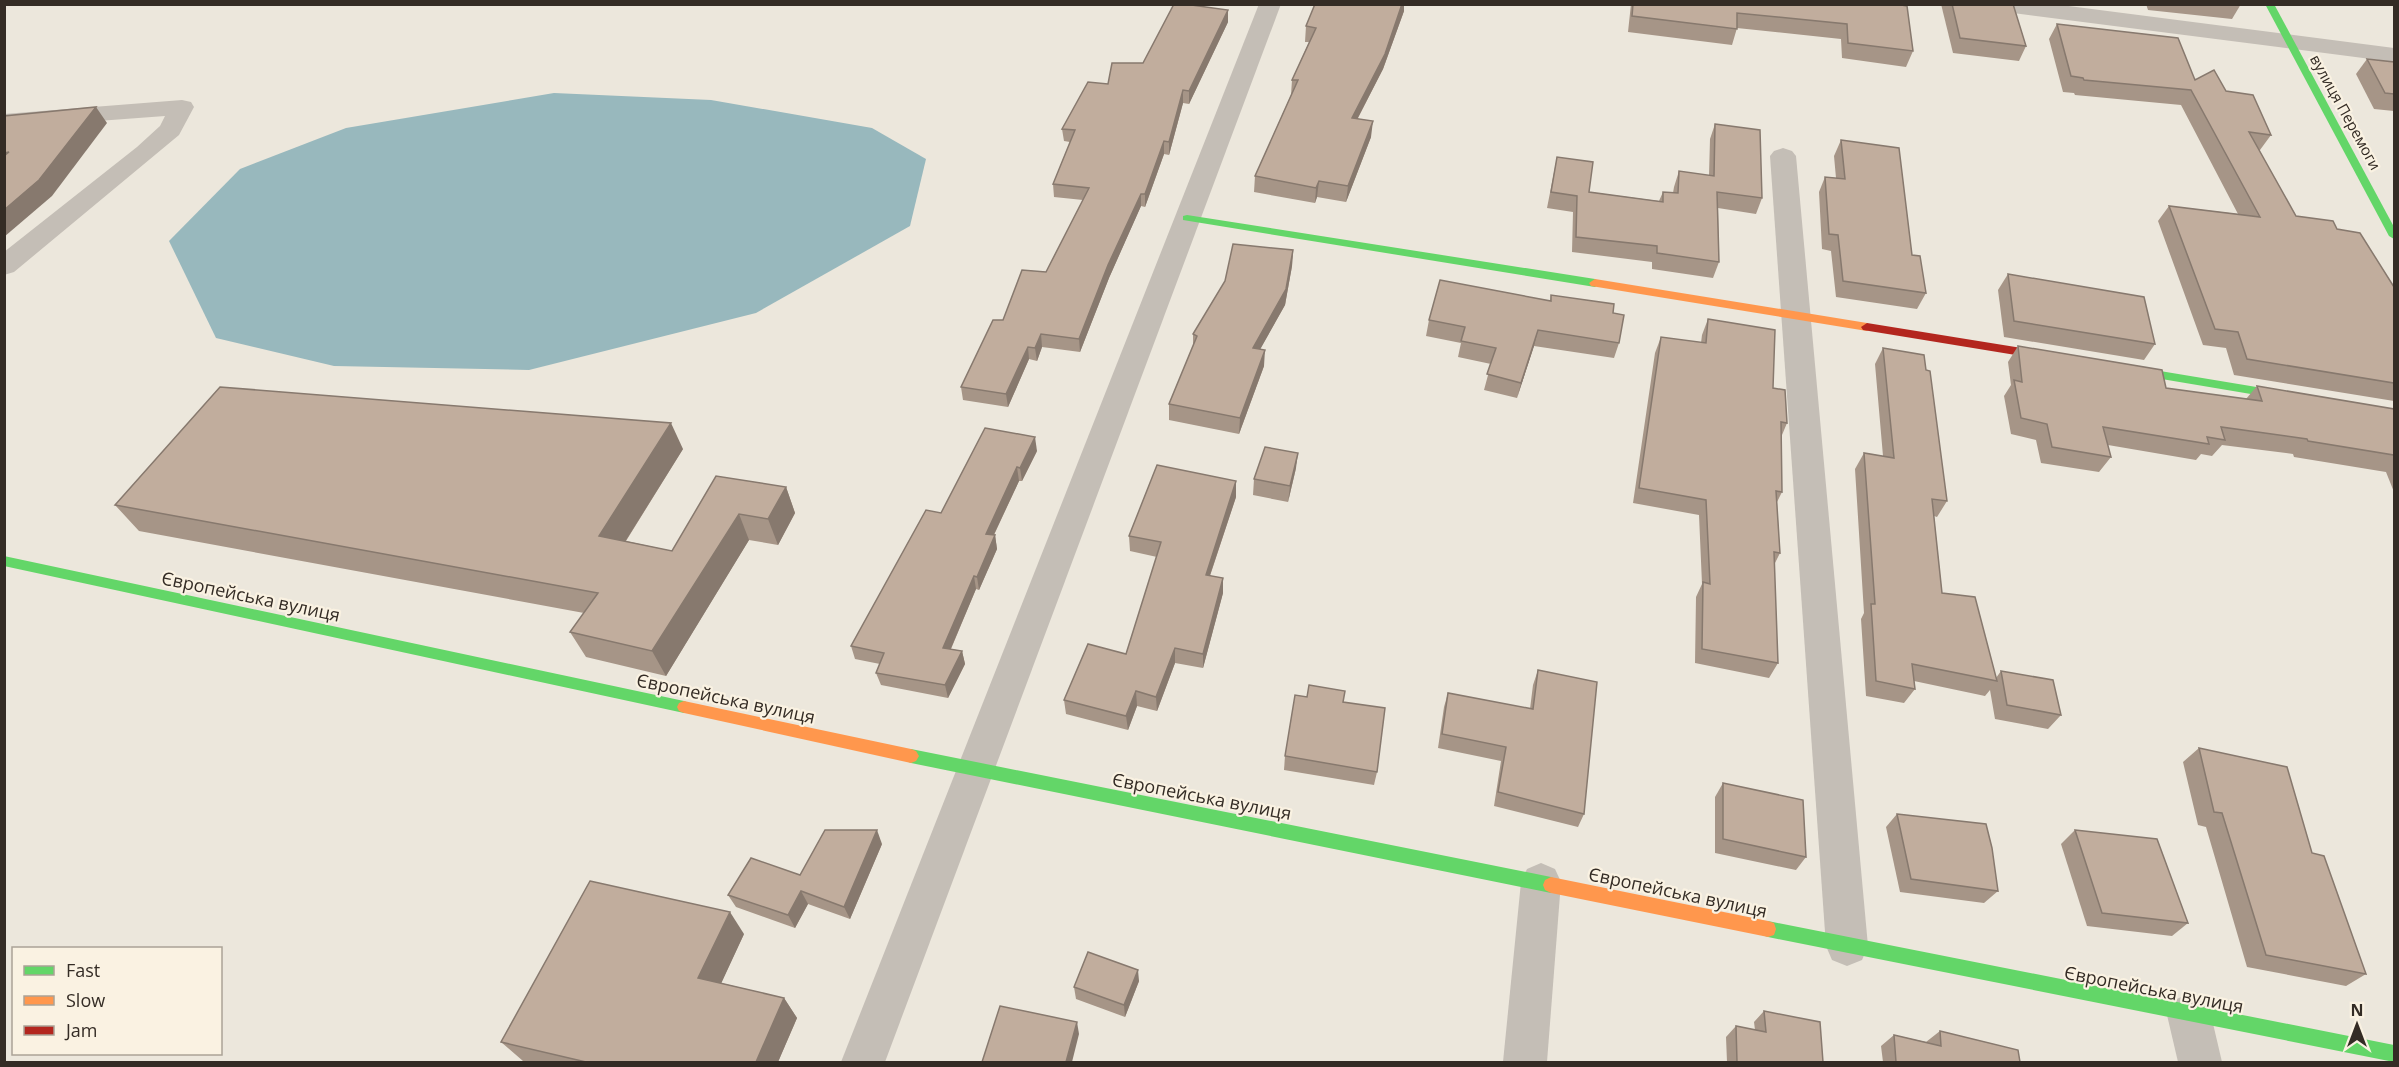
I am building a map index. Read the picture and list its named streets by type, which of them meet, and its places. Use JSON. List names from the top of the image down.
{
  "streets": {
    "street": ["вулиця Перемоги", "Європейська вулиця"]
  },
  "legend": ["Fast", "Slow", "Jam"],
  "north": "top"
}
